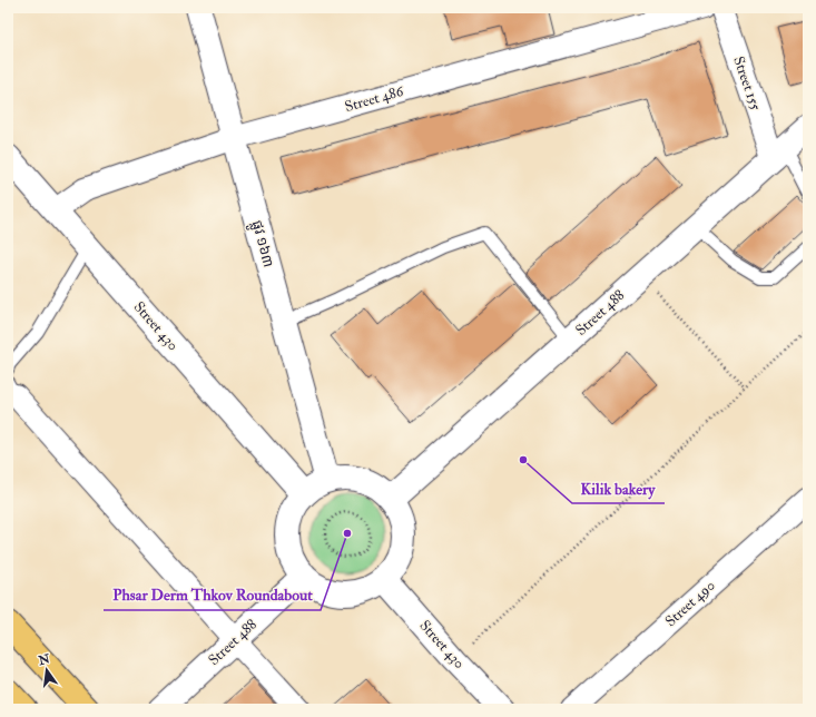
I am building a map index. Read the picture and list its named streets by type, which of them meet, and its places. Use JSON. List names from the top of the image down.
{
  "streets": {
    "street": [
      "Street 155",
      "Street 486",
      "ផ្លូវ ១៦៣",
      "Street 488",
      "Street 430",
      "Street 490"
    ]
  },
  "crossings": [
    ["Street 155", "Street 488"],
    ["Street 486", "ផ្លូវ ១៦៣"],
    ["Street 486", "Street 430"]
  ],
  "places": ["Kilik bakery", "Phsar Derm Thkov Roundabout"],
  "north": "top"
}
